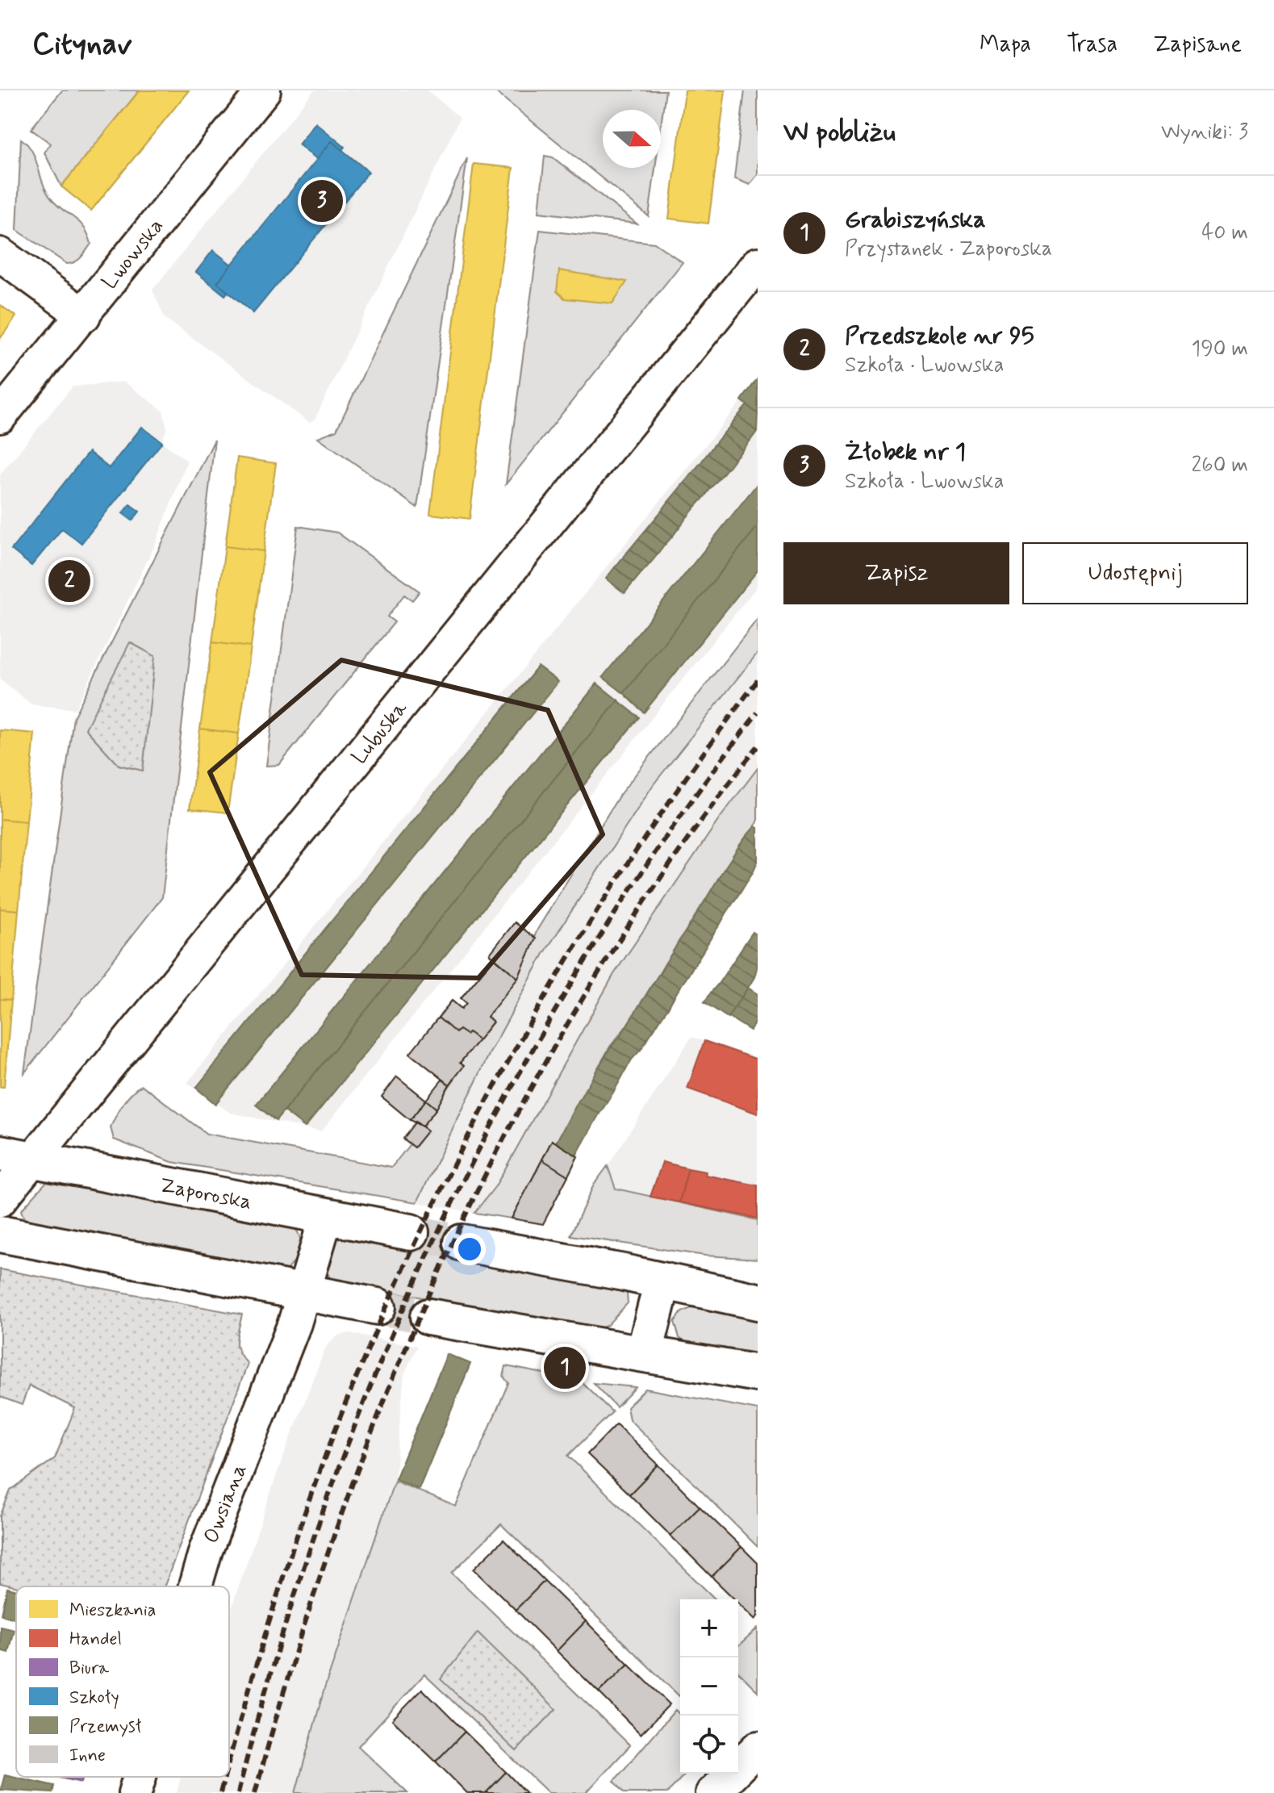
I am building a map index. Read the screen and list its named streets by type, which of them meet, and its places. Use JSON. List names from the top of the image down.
{
  "streets": {
    "main road": ["Zaporoska"],
    "street": ["Lwowska", "Lubuska", "Owsiana"]
  },
  "crossings": [
    ["Lubuska", "Zaporoska"],
    ["Zaporoska", "Owsiana"]
  ],
  "legend": [
    "Mieszkania",
    "Handel",
    "Biura",
    "Szkoły",
    "Przemysł",
    "Inne"
  ],
  "north": "right",
  "page": {
    "header": "Citynav",
    "nav": ["Mapa", "Trasa", "Zapisane"],
    "heading": ["W pobliżu", "Wyniki: 3"],
    "list": [
      {
        "mark": "1",
        "name": "Grabiszyńska",
        "note": "Przystanek · Zaporoska",
        "value": "40 m"
      },
      {
        "mark": "2",
        "name": "Przedszkole nr 95",
        "note": "Szkoła · Lwowska",
        "value": "190 m"
      },
      {
        "mark": "3",
        "name": "Żłobek nr 1",
        "note": "Szkoła · Lwowska",
        "value": "260 m"
      }
    ],
    "pins": ["3", "2", "1"],
    "buttons": ["Zapisz", "Udostępnij"],
    "map_buttons": ["+", "−"]
  }
}
